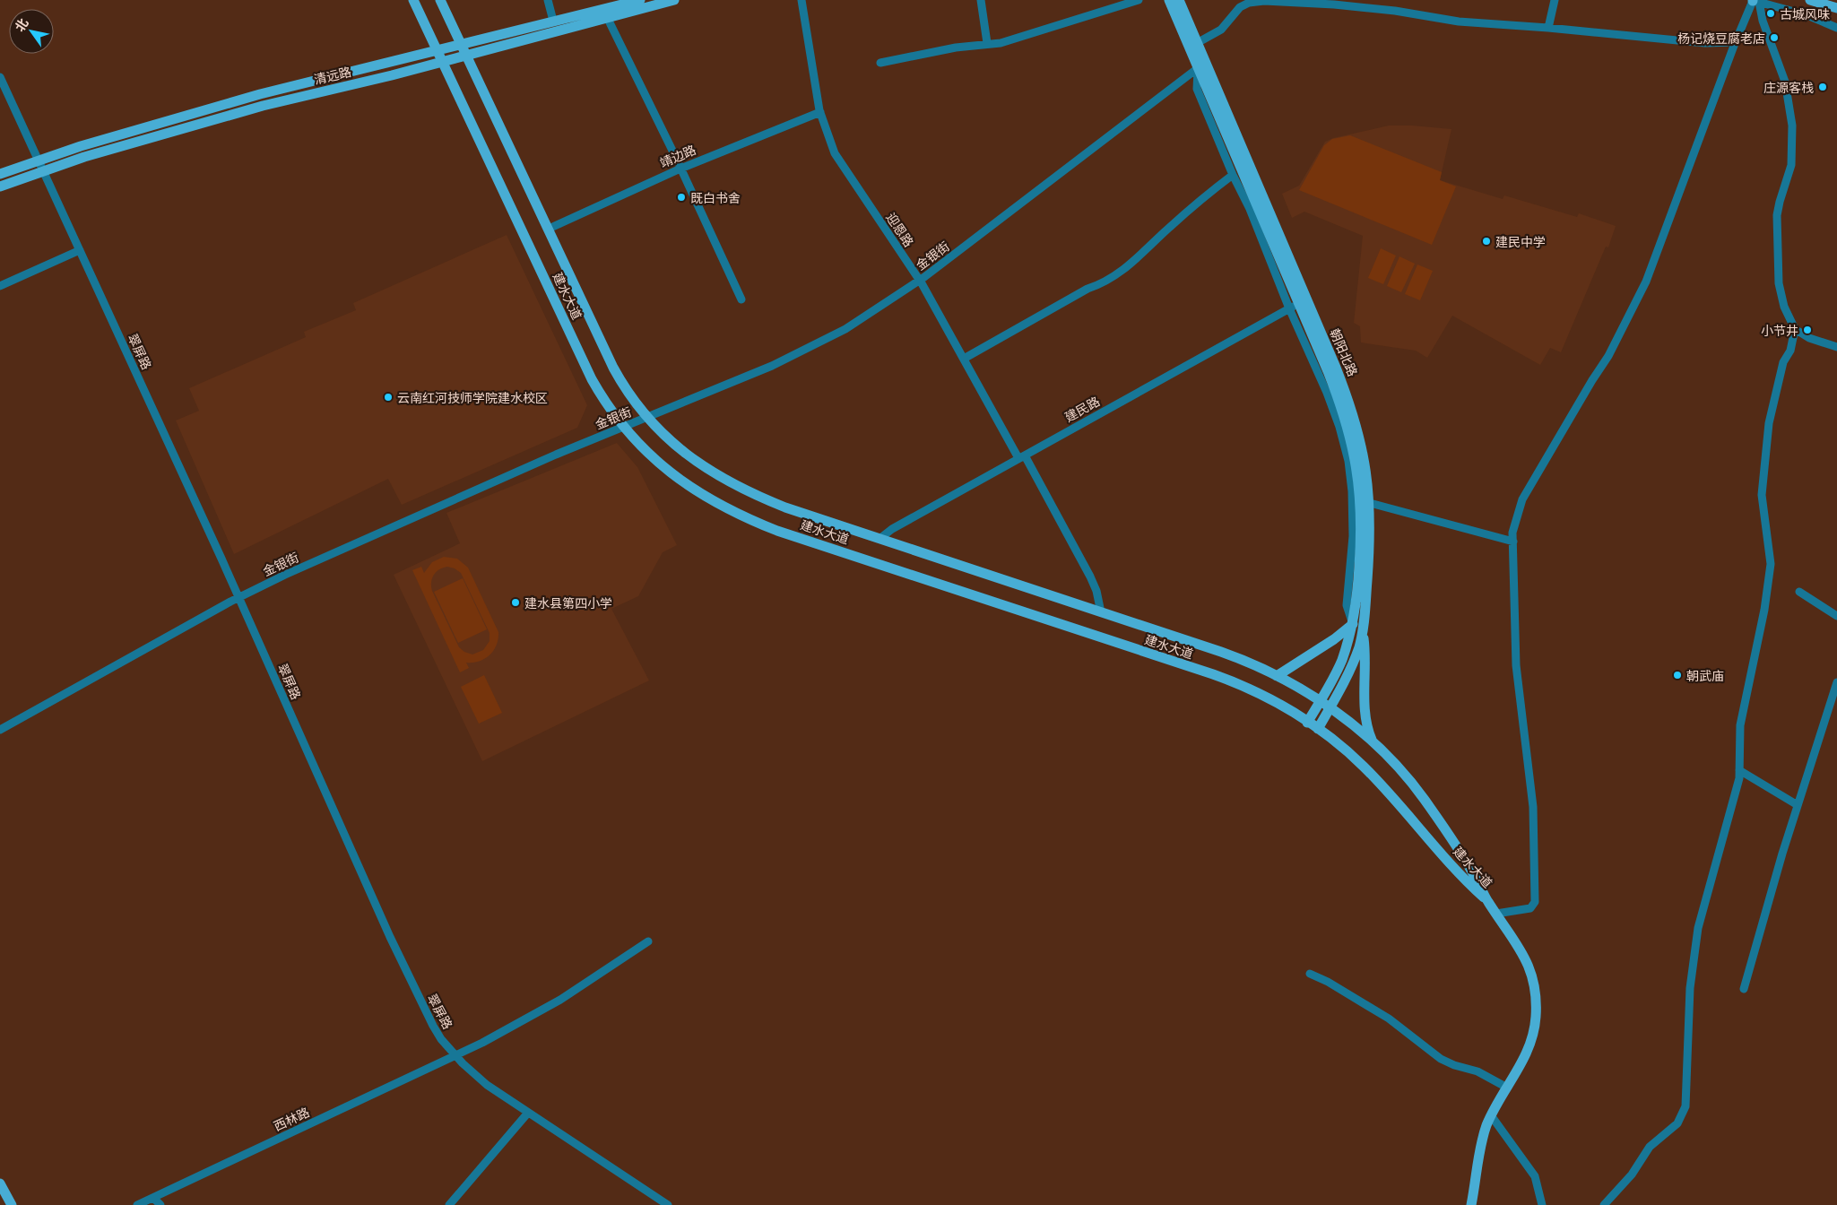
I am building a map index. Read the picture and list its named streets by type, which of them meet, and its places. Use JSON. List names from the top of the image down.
{
  "streets": {
    "main road": ["清远路", "建水大道", "朝阳北路"],
    "street": [
      "靖边路",
      "迎恩路",
      "金银街",
      "翠屏路",
      "建民路",
      "西林路"
    ]
  },
  "crossings": [
    ["清远路", "建水大道"],
    ["清远路", "翠屏路"],
    ["靖边路", "迎恩路"],
    ["靖边路", "建水大道"],
    ["迎恩路", "金银街"],
    ["迎恩路", "建水大道"],
    ["迎恩路", "建民路"],
    ["金银街", "建水大道"],
    ["金银街", "翠屏路"],
    ["金银街", "朝阳北路"],
    ["建水大道", "朝阳北路"],
    ["建水大道", "建民路"],
    ["翠屏路", "西林路"],
    ["朝阳北路", "建民路"]
  ],
  "places": [
    "古城风味",
    "杨记烧豆腐老店",
    "庄源客栈",
    "既白书舍",
    "建民中学",
    "小节井",
    "云南红河技师学院建水校区",
    "建水县第四小学",
    "朝武庙"
  ],
  "north": "top left"
}
